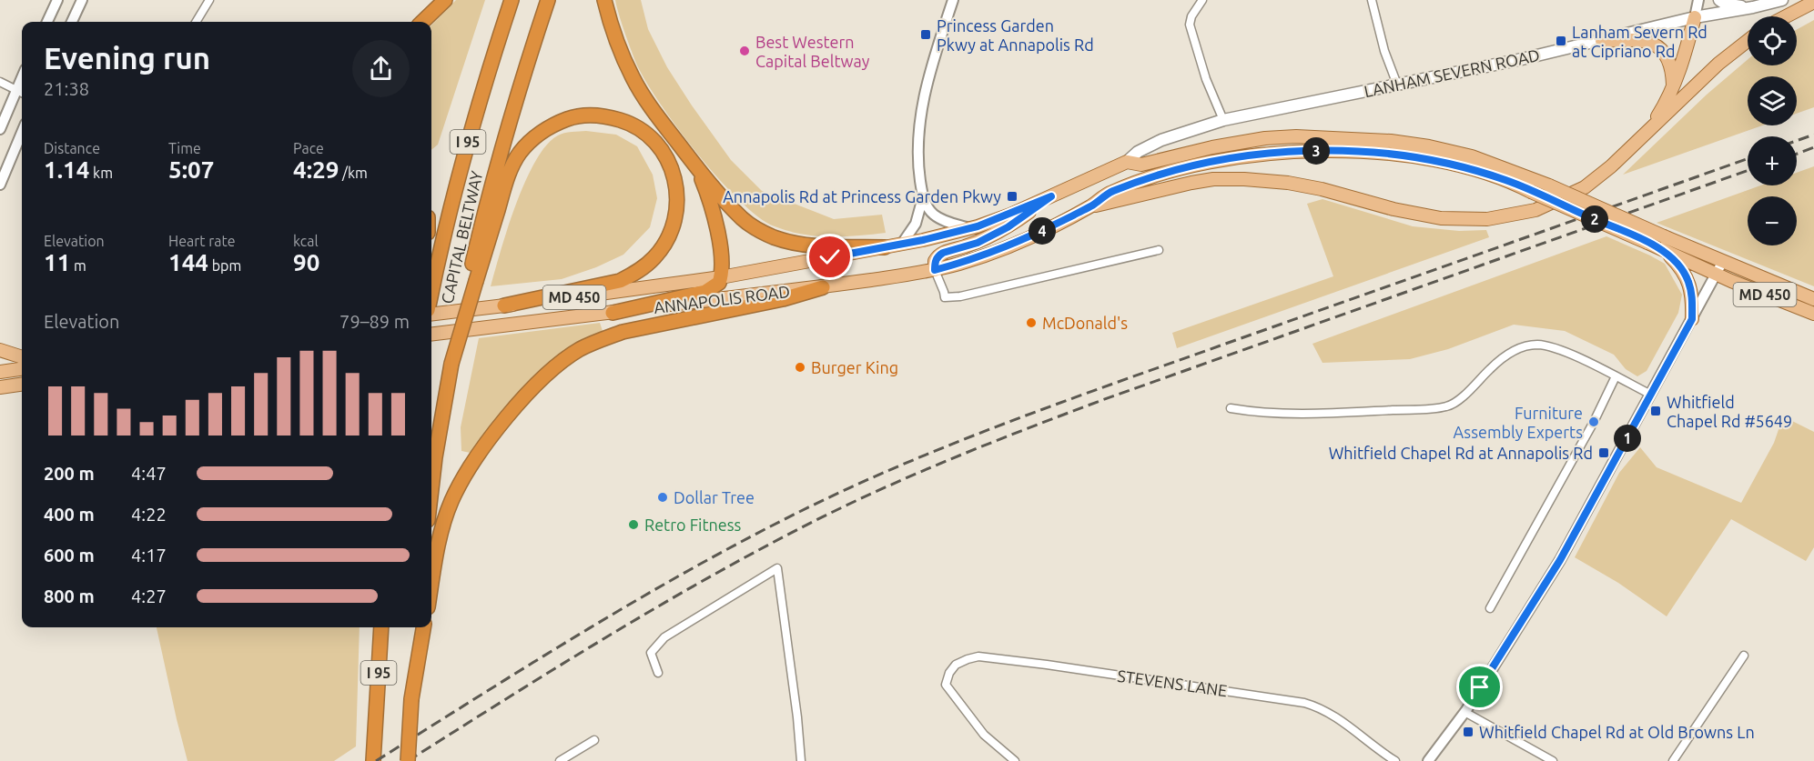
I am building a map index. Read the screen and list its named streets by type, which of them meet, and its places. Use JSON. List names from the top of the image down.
{
  "streets": {
    "highway": ["I 95", "CAPITAL BELTWAY"],
    "main road": ["LANHAM SEVERN ROAD", "MD 450", "ANNAPOLIS ROAD"],
    "street": ["STEVENS LANE"]
  },
  "crossings": [
    ["LANHAM SEVERN ROAD", "ANNAPOLIS ROAD"]
  ],
  "places": {
    "transit": [
      "Princess Garden Pkwy at Annapolis Rd",
      "Lanham Severn Rd at Cipriano Rd",
      "Annapolis Rd at Princess Garden Pkwy",
      "Whitfield Chapel Rd #5649",
      "Whitfield Chapel Rd at Annapolis Rd",
      "Whitfield Chapel Rd at Old Browns Ln"
    ],
    "other": [
      "Best Western Capital Beltway",
      "McDonald's",
      "Burger King",
      "Furniture Assembly Experts",
      "Dollar Tree",
      "Retro Fitness"
    ]
  },
  "page": {
    "map_buttons": ["+", "−"],
    "heading": ["Evening run", "21:38"],
    "stats": [
      ["Distance", "1.14 km"],
      ["Time", "5:07"],
      ["Pace", "4:29 /km"],
      ["Elevation", "11 m"],
      ["Heart rate", "144 bpm"],
      ["kcal", "90"]
    ],
    "pins": [
      "3",
      "2",
      "4",
      "1"
    ],
    "chart": ["Elevation", "79–89 m"],
    "list": [
      {
        "name": "200 m",
        "note": "4:47"
      },
      {
        "name": "400 m",
        "note": "4:22"
      },
      {
        "name": "600 m",
        "note": "4:17"
      },
      {
        "name": "800 m",
        "note": "4:27"
      }
    ]
  }
}
